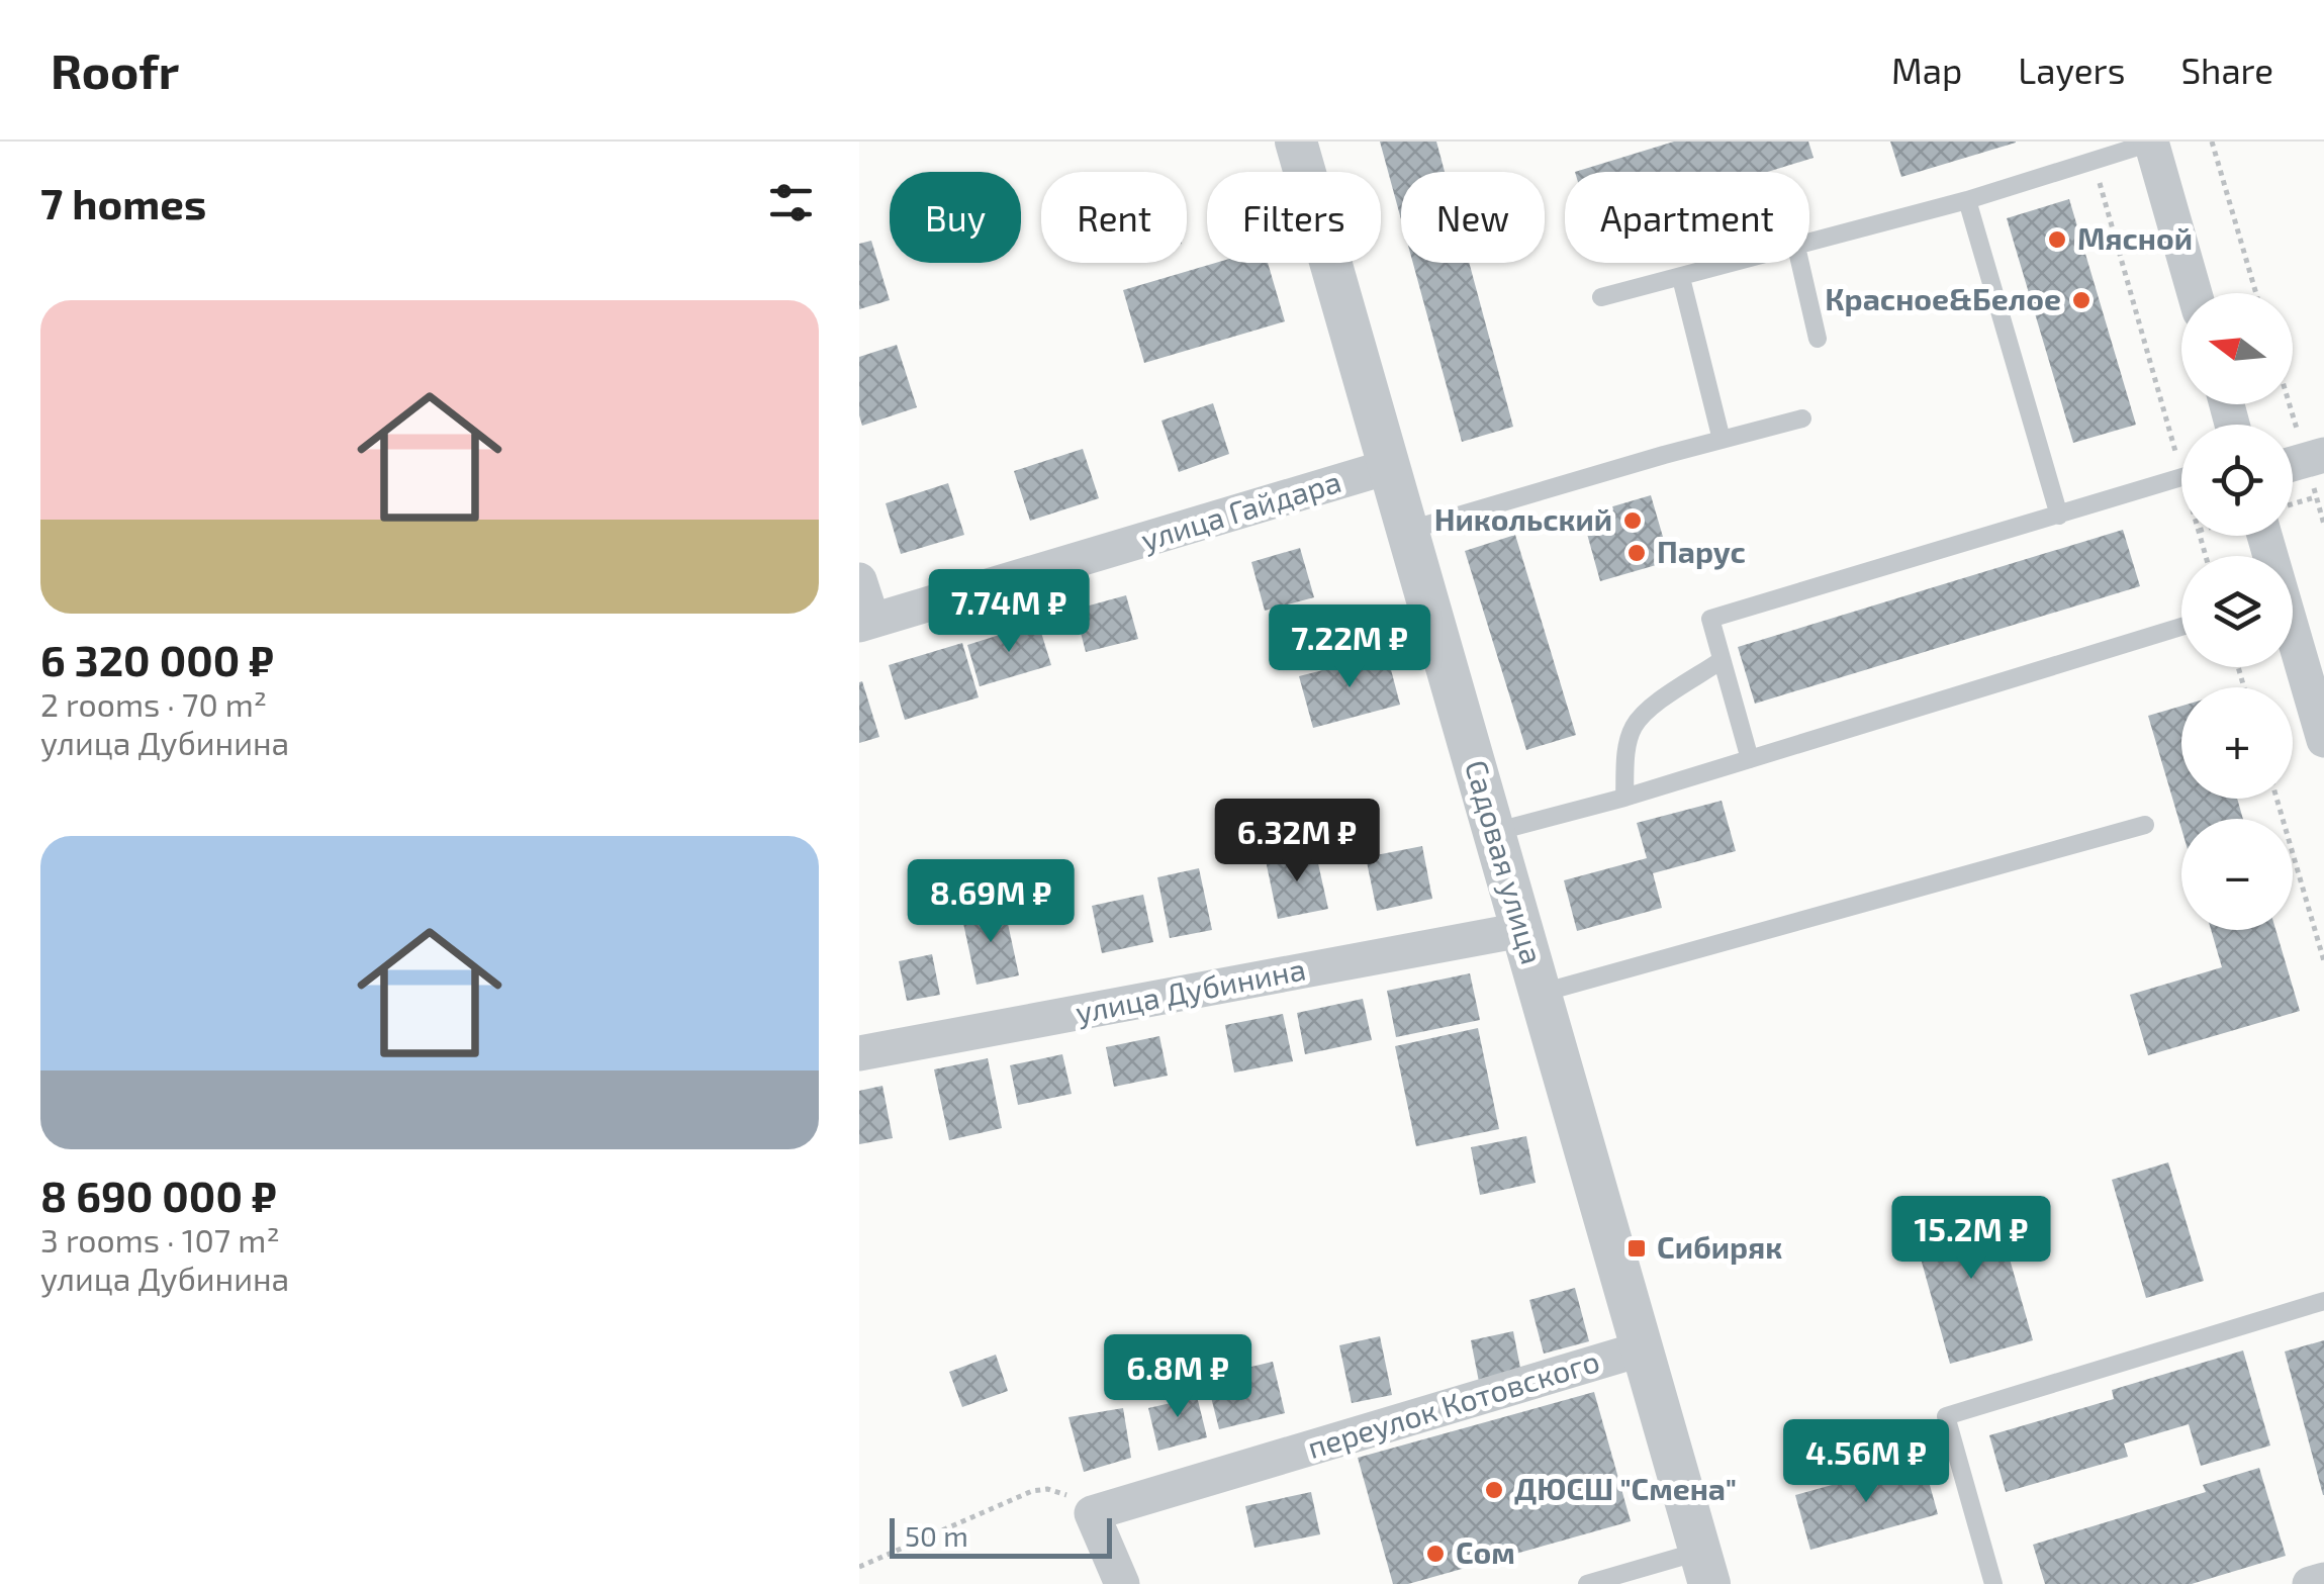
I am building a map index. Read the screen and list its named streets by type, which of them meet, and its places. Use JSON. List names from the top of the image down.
{
  "streets": {
    "street": [
      "улица Гайдара",
      "Садовая улица",
      "улица Дубинина",
      "переулок Котовского"
    ]
  },
  "crossings": [
    ["улица Гайдара", "Садовая улица"],
    ["Садовая улица", "улица Дубинина"],
    ["Садовая улица", "переулок Котовского"]
  ],
  "places": {
    "other": [
      "Мясной",
      "Красное&Белое",
      "Никольский",
      "Парус",
      "ДЮСШ \"Смена\"",
      "Сом"
    ],
    "transit": ["Сибиряк"]
  },
  "scale_bar": "50 m",
  "north": "left",
  "page": {
    "header": "Roofr",
    "nav": ["Map", "Layers", "Share"],
    "heading": "7 homes",
    "chip": [
      "Buy",
      "Rent",
      "Filters",
      "New",
      "Apartment"
    ],
    "list": [
      {
        "name": "6 320 000 ₽",
        "note": "2 rooms · 70 m² · улица Дубинина"
      },
      {
        "name": "8 690 000 ₽",
        "note": "3 rooms · 107 m² · улица Дубинина"
      }
    ],
    "map_buttons": ["+", "−"],
    "price": [
      "7.74M ₽",
      "7.22M ₽",
      "6.32M ₽",
      "8.69M ₽",
      "15.2M ₽",
      "6.8M ₽",
      "4.56M ₽"
    ],
    "scale": "50 m"
  }
}
